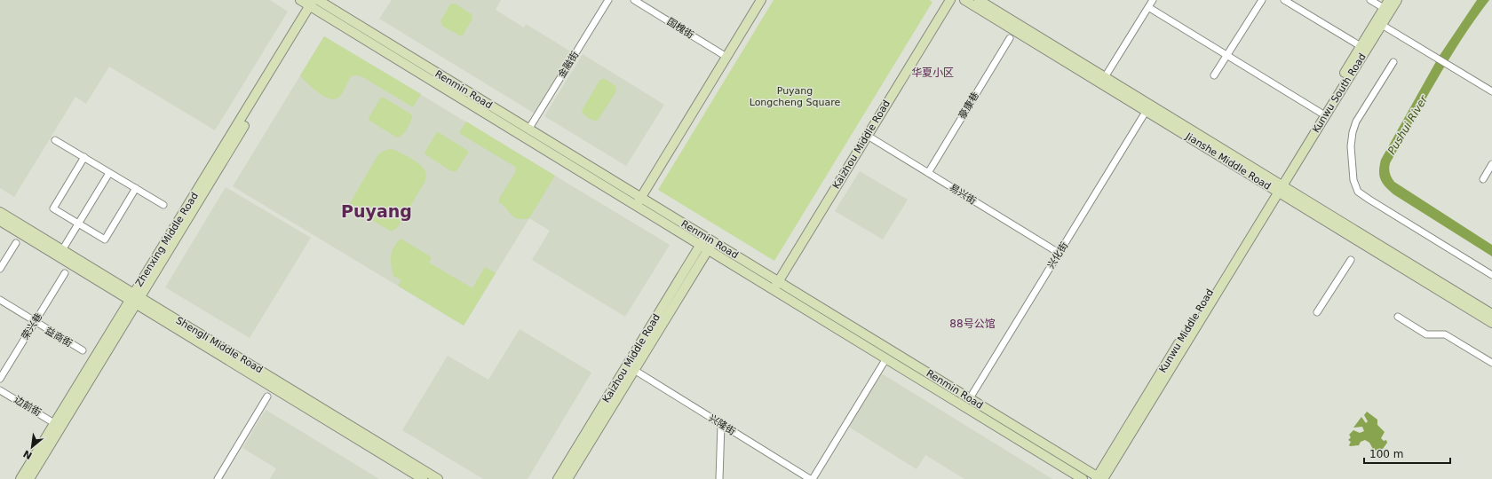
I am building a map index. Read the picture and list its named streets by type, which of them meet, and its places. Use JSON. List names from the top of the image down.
{
  "streets": {
    "street": [
      "国槐街",
      "金融街",
      "Renmin Road",
      "Kunwu South Road",
      "豪康巷",
      "Kaizhou Middle Road",
      "Jianshe Middle Road",
      "易兴街",
      "Zhenxing Middle Road",
      "兴化街",
      "荣兴巷",
      "Kunwu Middle Road",
      "益商街",
      "Shengli Middle Road",
      "边前街",
      "兴隆街"
    ]
  },
  "crossings": [
    ["金融街", "Renmin Road"],
    ["Renmin Road", "Kaizhou Middle Road"],
    ["Renmin Road", "Zhenxing Middle Road"],
    ["Renmin Road", "兴化街"],
    ["Renmin Road", "Kunwu Middle Road"],
    ["Kunwu South Road", "Jianshe Middle Road"],
    ["Kunwu South Road", "Kunwu Middle Road"],
    ["豪康巷", "易兴街"],
    ["Kaizhou Middle Road", "易兴街"],
    ["Kaizhou Middle Road", "兴隆街"],
    ["Jianshe Middle Road", "兴化街"],
    ["Jianshe Middle Road", "Kunwu Middle Road"],
    ["易兴街", "兴化街"],
    ["Zhenxing Middle Road", "Shengli Middle Road"],
    ["Zhenxing Middle Road", "边前街"],
    ["荣兴巷", "益商街"]
  ],
  "districts": ["华夏小区", "Puyang", "88号公馆"],
  "water": ["Pushui River"],
  "parks": ["Puyang Longcheng Square"],
  "scale_bar": "100 m",
  "north": "bottom left"
}
